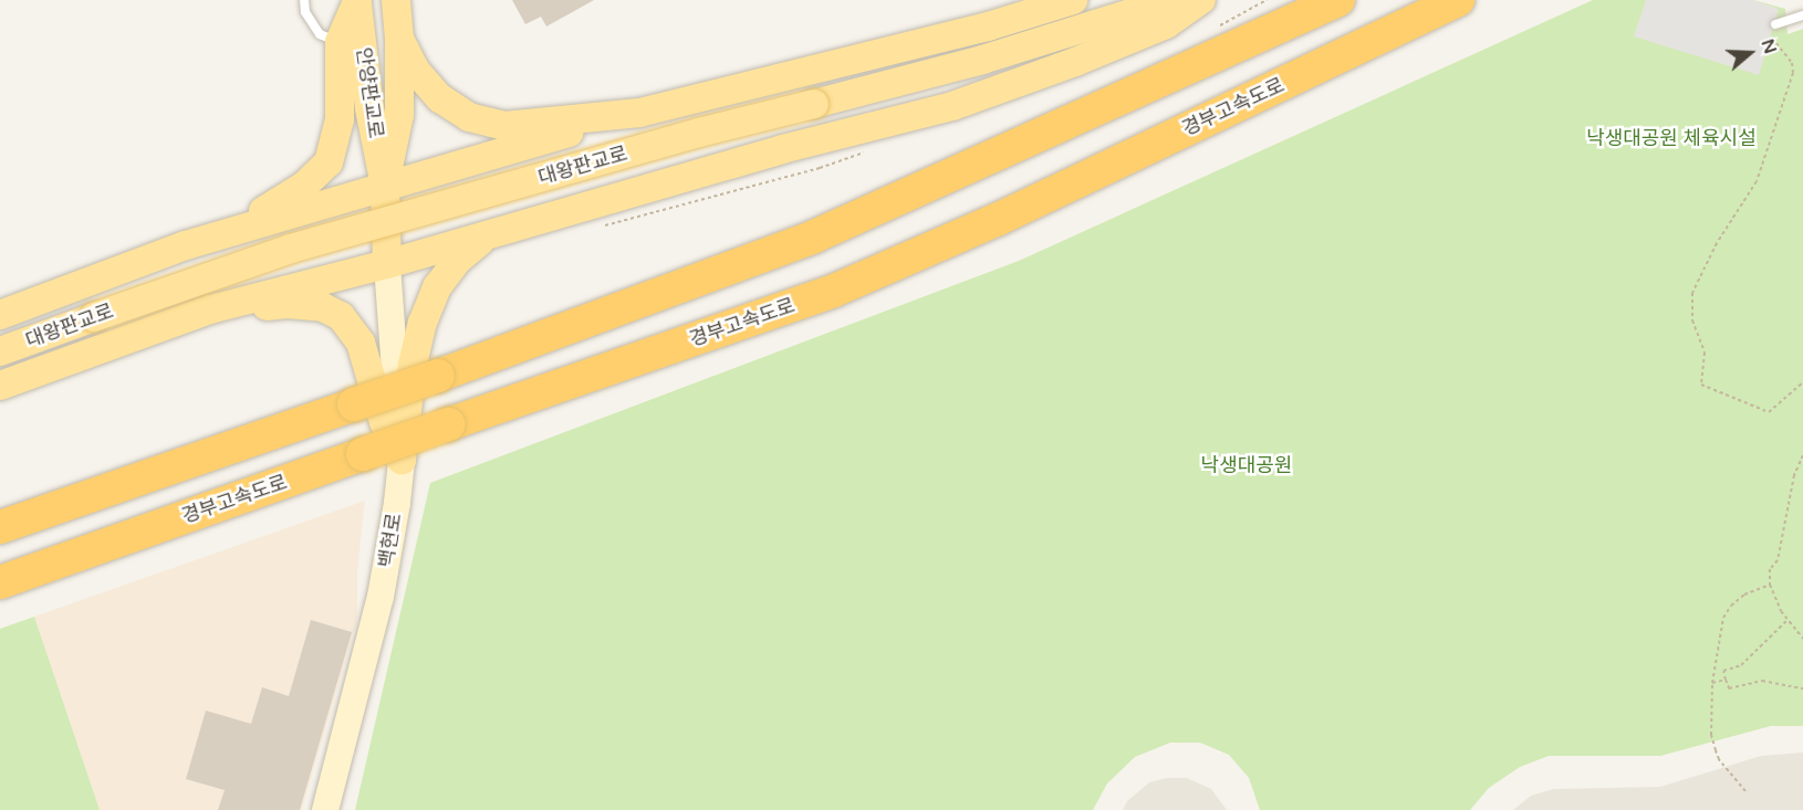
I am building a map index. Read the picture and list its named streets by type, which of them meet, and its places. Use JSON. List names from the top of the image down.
{
  "streets": {
    "highway": ["경부고속도로"],
    "main road": ["안양판교로", "대왕판교로", "백현로"]
  },
  "crossings": [
    ["안양판교로", "대왕판교로"],
    ["안양판교로", "백현로"],
    ["대왕판교로", "백현로"]
  ],
  "parks": ["낙생대공원 체육시설", "낙생대공원"],
  "north": "right"
}
